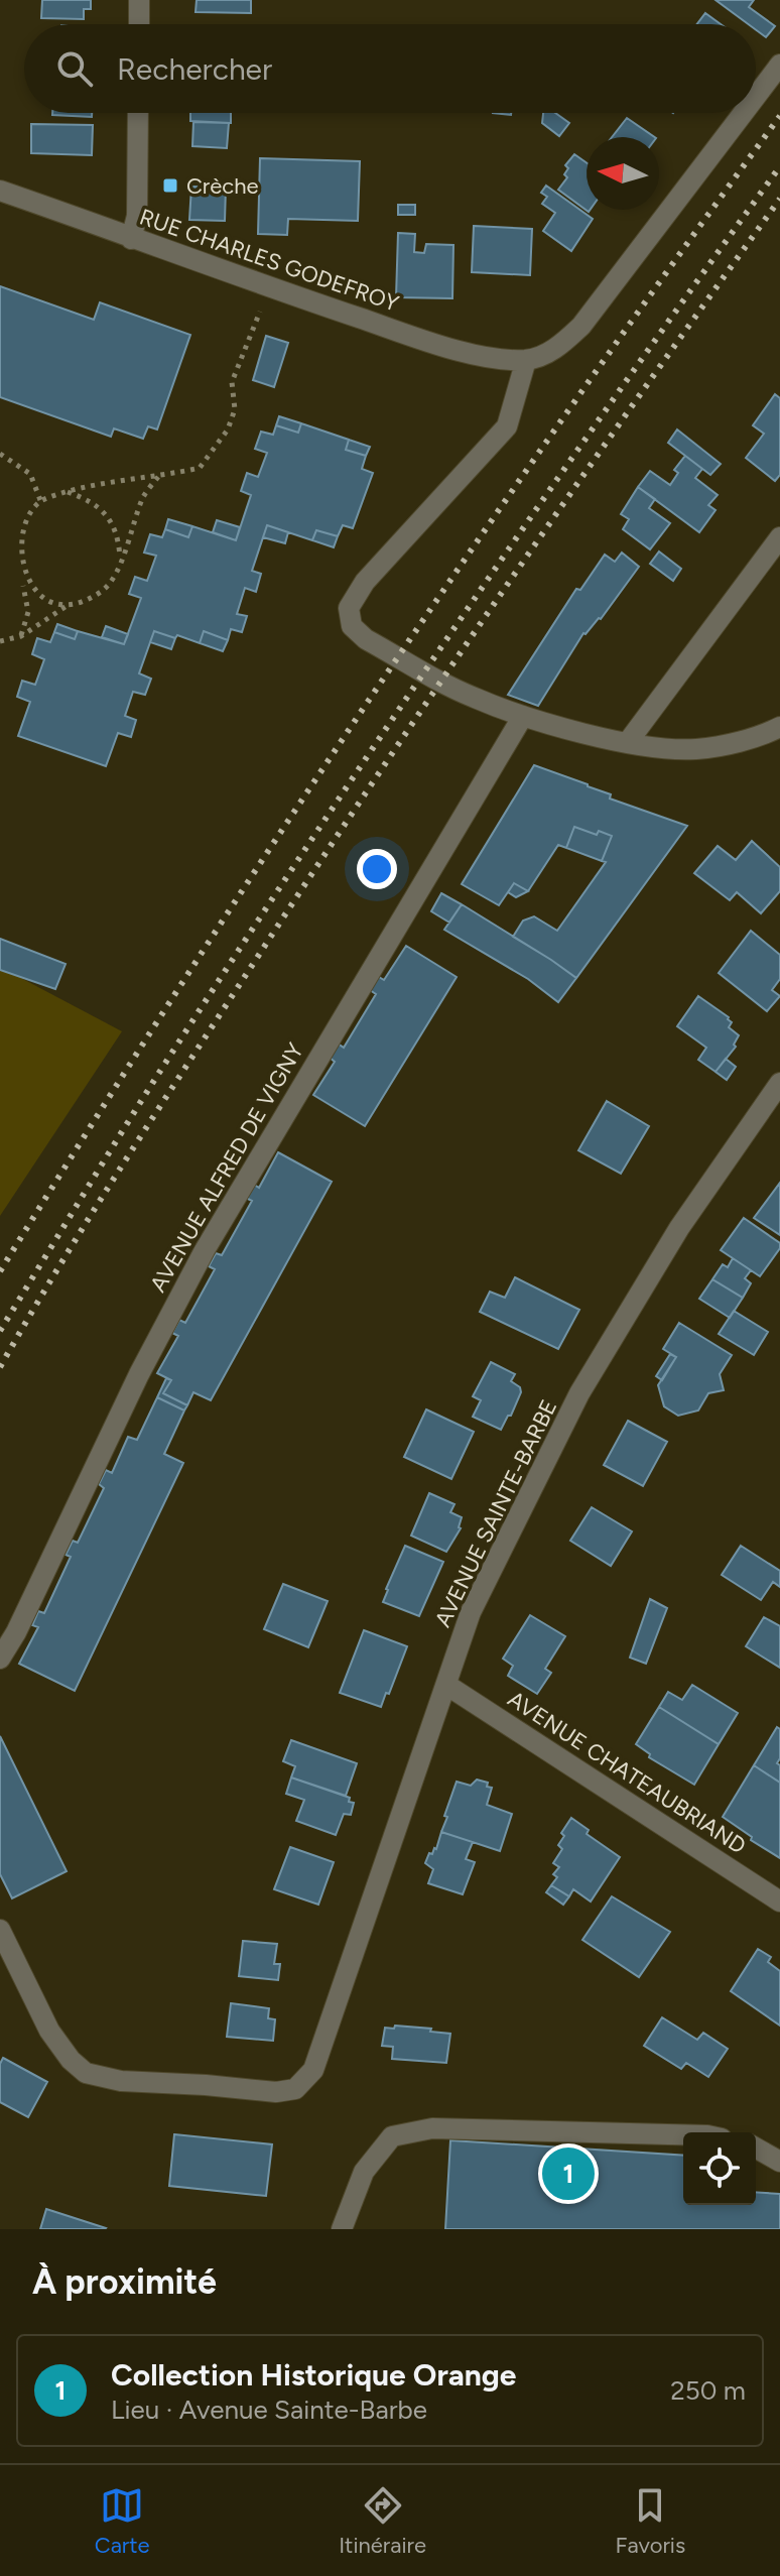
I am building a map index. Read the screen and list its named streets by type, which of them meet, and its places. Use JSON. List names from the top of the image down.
{
  "streets": {
    "street": [
      "RUE CHARLES GODEFROY",
      "AVENUE ALFRED DE VIGNY",
      "AVENUE SAINTE-BARBE",
      "AVENUE CHATEAUBRIAND"
    ]
  },
  "crossings": [
    ["AVENUE SAINTE-BARBE", "AVENUE CHATEAUBRIAND"]
  ],
  "places": {
    "transit": ["Crèche"]
  },
  "north": "left",
  "page": {
    "search": "Rechercher",
    "pins": "1",
    "heading": "À proximité",
    "list": [
      {
        "mark": "1",
        "name": "Collection Historique Orange",
        "note": "Lieu · Avenue Sainte-Barbe",
        "value": "250 m"
      }
    ],
    "nav": ["Carte", "Itinéraire", "Favoris"]
  }
}
